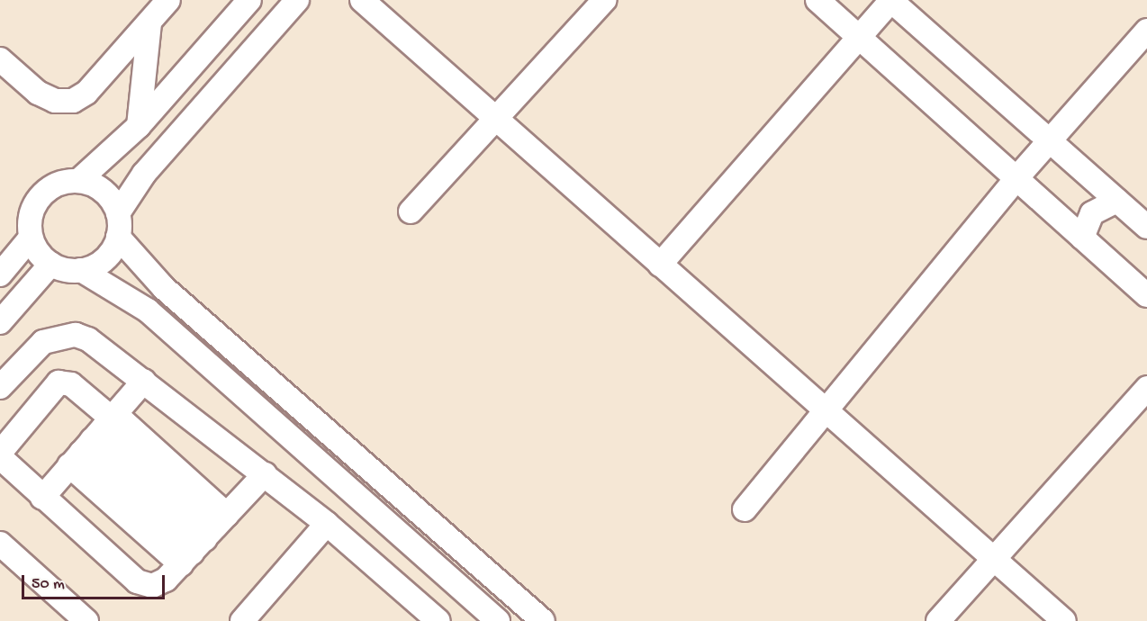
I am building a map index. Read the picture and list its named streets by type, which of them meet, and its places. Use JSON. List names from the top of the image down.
{
  "scale_bar": "50 m"
}
